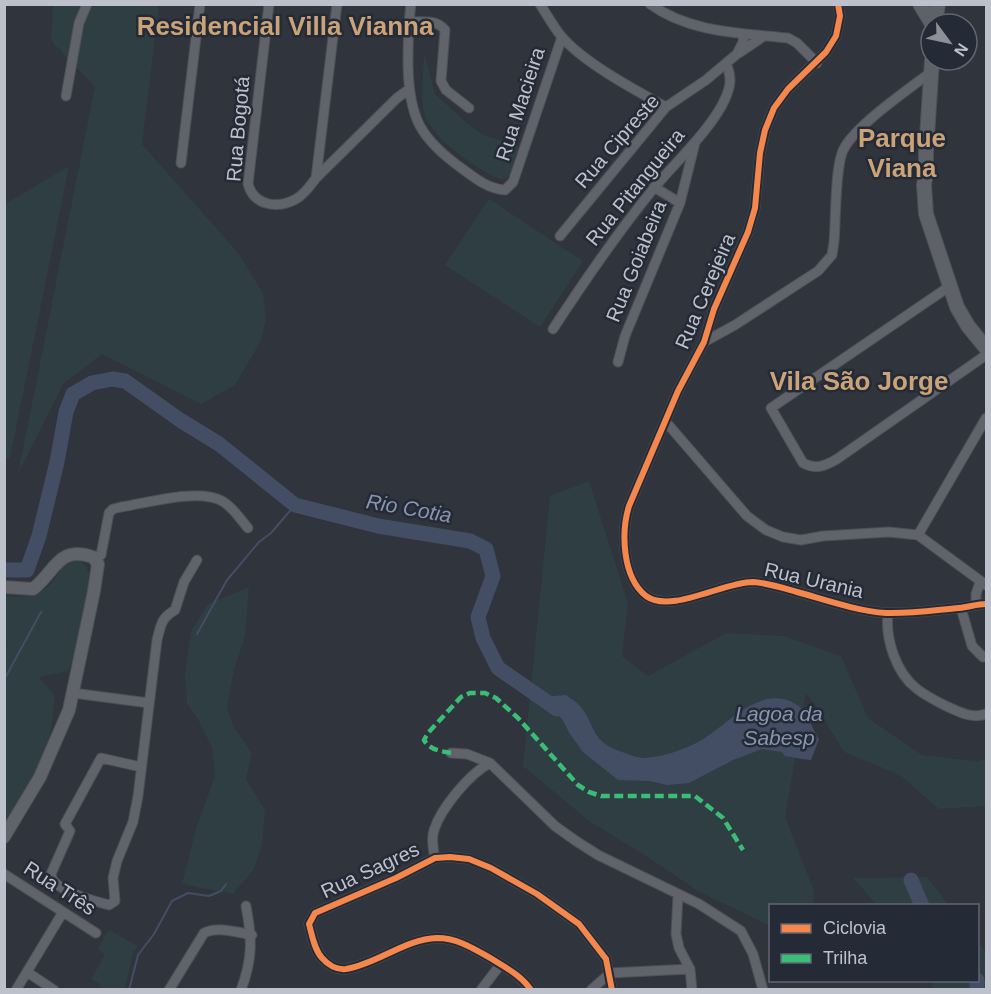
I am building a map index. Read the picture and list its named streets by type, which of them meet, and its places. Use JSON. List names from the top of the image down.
{
  "streets": {
    "street": [
      "Rua Macieira",
      "Rua Bogotá",
      "Rua Cipreste",
      "Rua Pitangueira",
      "Rua Goiabeira",
      "Rua Cerejeira",
      "Rua Urania",
      "Rua Sagres",
      "Rua Três"
    ]
  },
  "crossings": [
    ["Rua Macieira", "Rua Bogotá"],
    ["Rua Cipreste", "Rua Pitangueira"],
    ["Rua Pitangueira", "Rua Goiabeira"],
    ["Rua Cerejeira", "Rua Urania"]
  ],
  "districts": ["Residencial Villa Vianna", "Parque Viana", "Vila São Jorge"],
  "water": ["Rio Cotia", "Lagoa da Sabesp"],
  "legend": ["Ciclovia", "Trilha"],
  "north": "bottom right"
}
